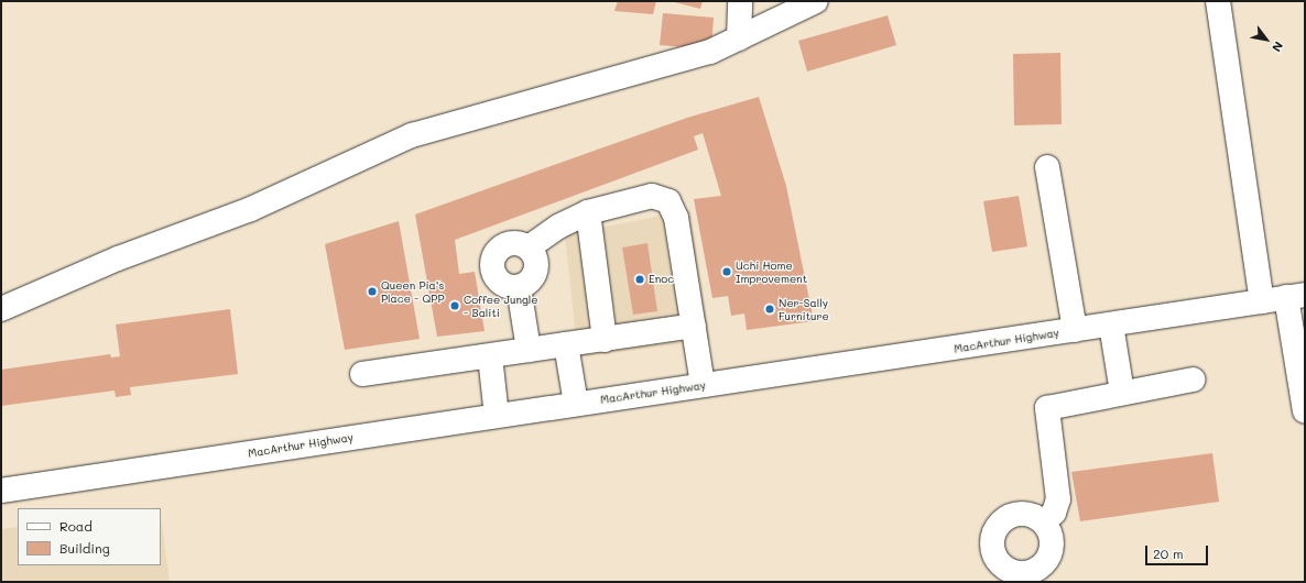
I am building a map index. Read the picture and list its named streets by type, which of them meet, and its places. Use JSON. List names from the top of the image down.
{
  "streets": {
    "main road": ["MacArthur Highway"]
  },
  "places": [
    "Uchi Home Improvement",
    "Enoc",
    "Queen Pia’s Place - QPP",
    "Coffee Jungle - Baliti",
    "Ner-Sally Furniture"
  ],
  "legend": ["Road", "Building"],
  "scale_bar": "20 m",
  "north": "bottom right"
}
